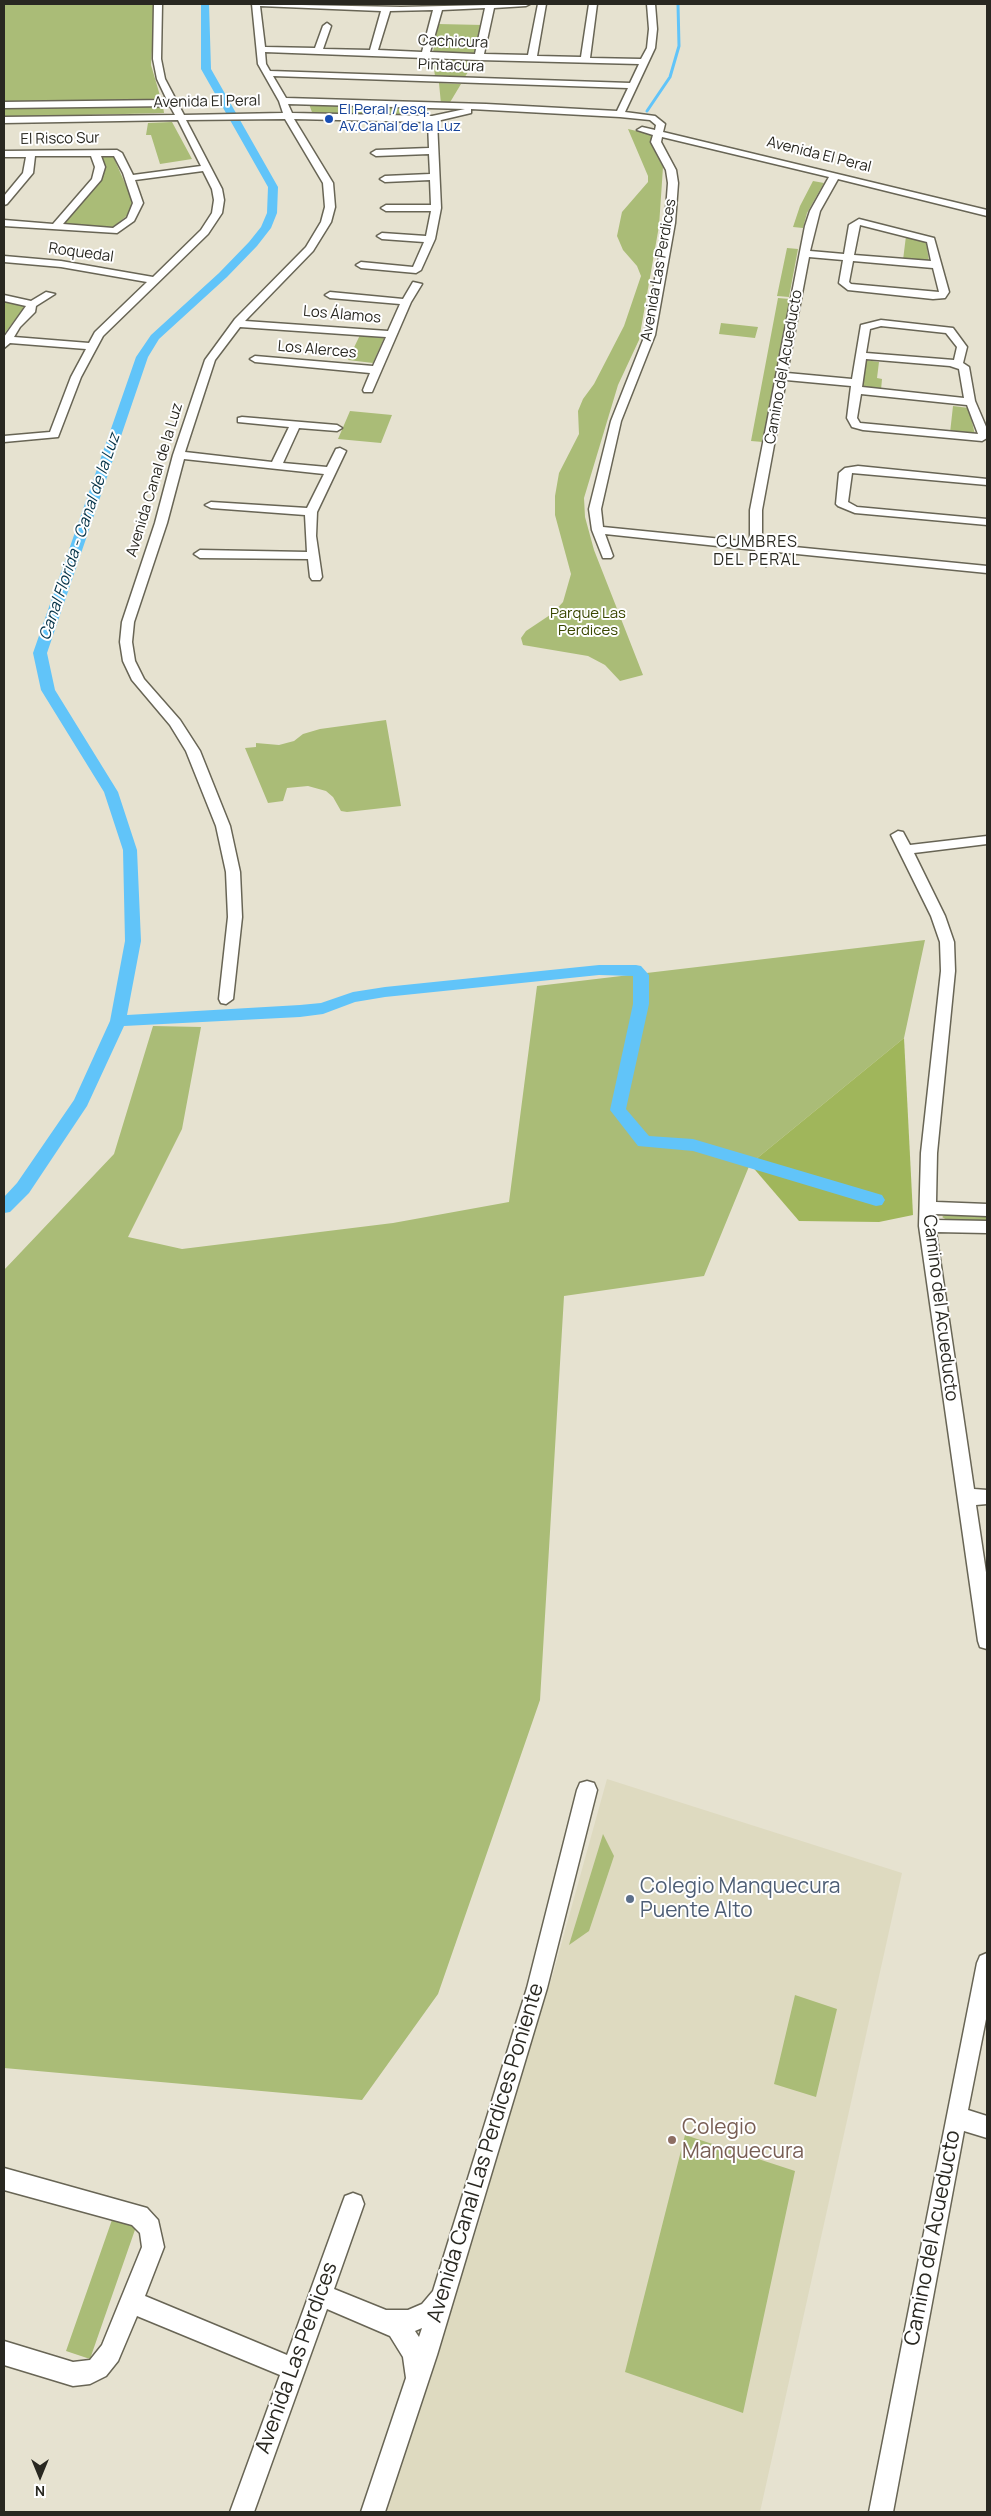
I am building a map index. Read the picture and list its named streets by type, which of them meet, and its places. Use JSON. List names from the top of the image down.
{
  "streets": {
    "street": [
      "Cachicura",
      "Pintacura",
      "Avenida El Peral",
      "El Risco Sur",
      "Roquedal",
      "Avenida Las Perdices",
      "Los Álamos",
      "Los Alerces",
      "Camino del Acueducto",
      "Avenida Canal de la Luz",
      "Avenida Canal Las Perdices Poniente"
    ]
  },
  "crossings": [
    ["Cachicura", "Avenida Canal de la Luz"],
    ["Pintacura", "Avenida Canal de la Luz"],
    ["Avenida El Peral", "Avenida Las Perdices"],
    ["Avenida El Peral", "Camino del Acueducto"],
    ["Avenida El Peral", "Avenida Canal de la Luz"],
    ["Los Álamos", "Avenida Canal de la Luz"]
  ],
  "districts": ["CUMBRES DEL PERAL"],
  "water": ["Canal Florida - Canal de la Luz"],
  "parks": ["Parque Las Perdices"],
  "places": ["El Peral / esq. Av.Canal de la Luz", "Colegio Manquecura Puente Alto", "Colegio Manquecura"],
  "north": "bottom"
}
